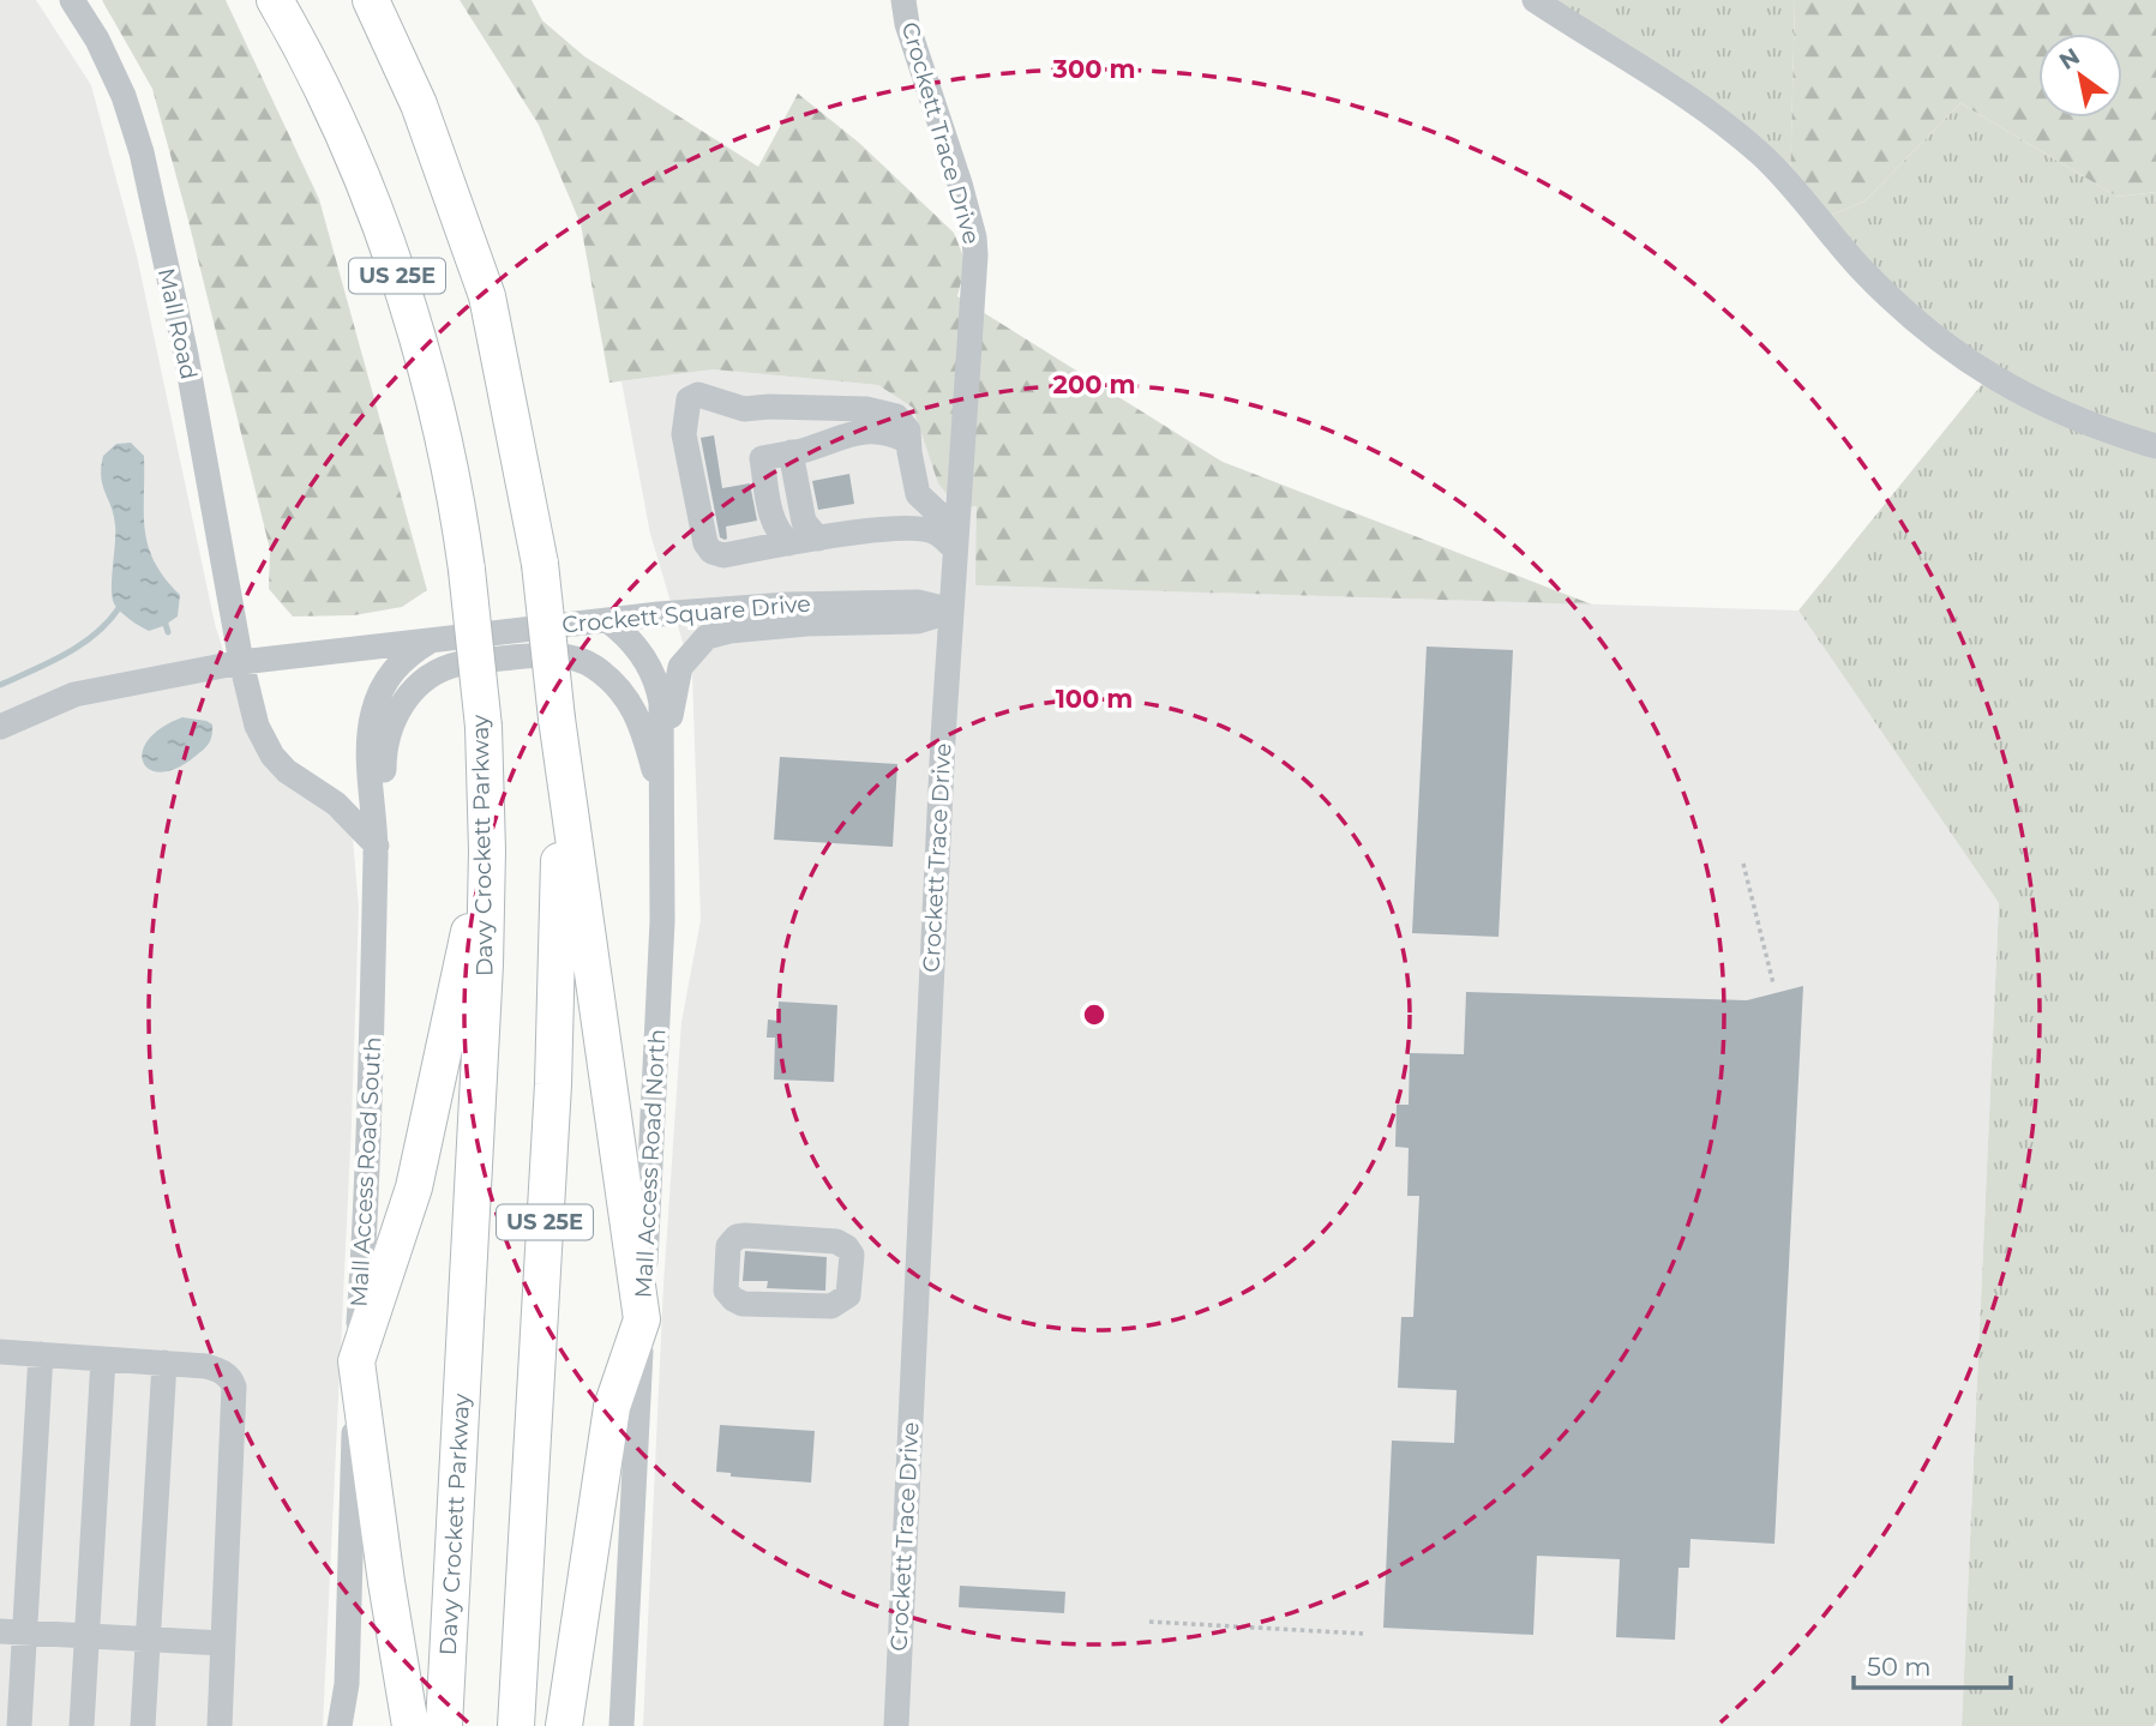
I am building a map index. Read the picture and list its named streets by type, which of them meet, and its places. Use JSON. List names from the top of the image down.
{
  "streets": {
    "highway": ["US 25E", "Davy Crockett Parkway"],
    "street": [
      "Crockett Trace Drive",
      "Mall Road",
      "Crockett Square Drive",
      "Mall Access Road North",
      "Mall Access Road South"
    ]
  },
  "crossings": [
    ["Crockett Trace Drive", "Crockett Square Drive"],
    ["Mall Road", "Crockett Square Drive"],
    ["Mall Road", "Mall Access Road South"],
    ["Crockett Square Drive", "Mall Access Road North"],
    ["Crockett Square Drive", "Mall Access Road South"]
  ],
  "scale_bar": "50 m",
  "north": "top left",
  "rings": ["300 m", "200 m", "100 m"]
}
